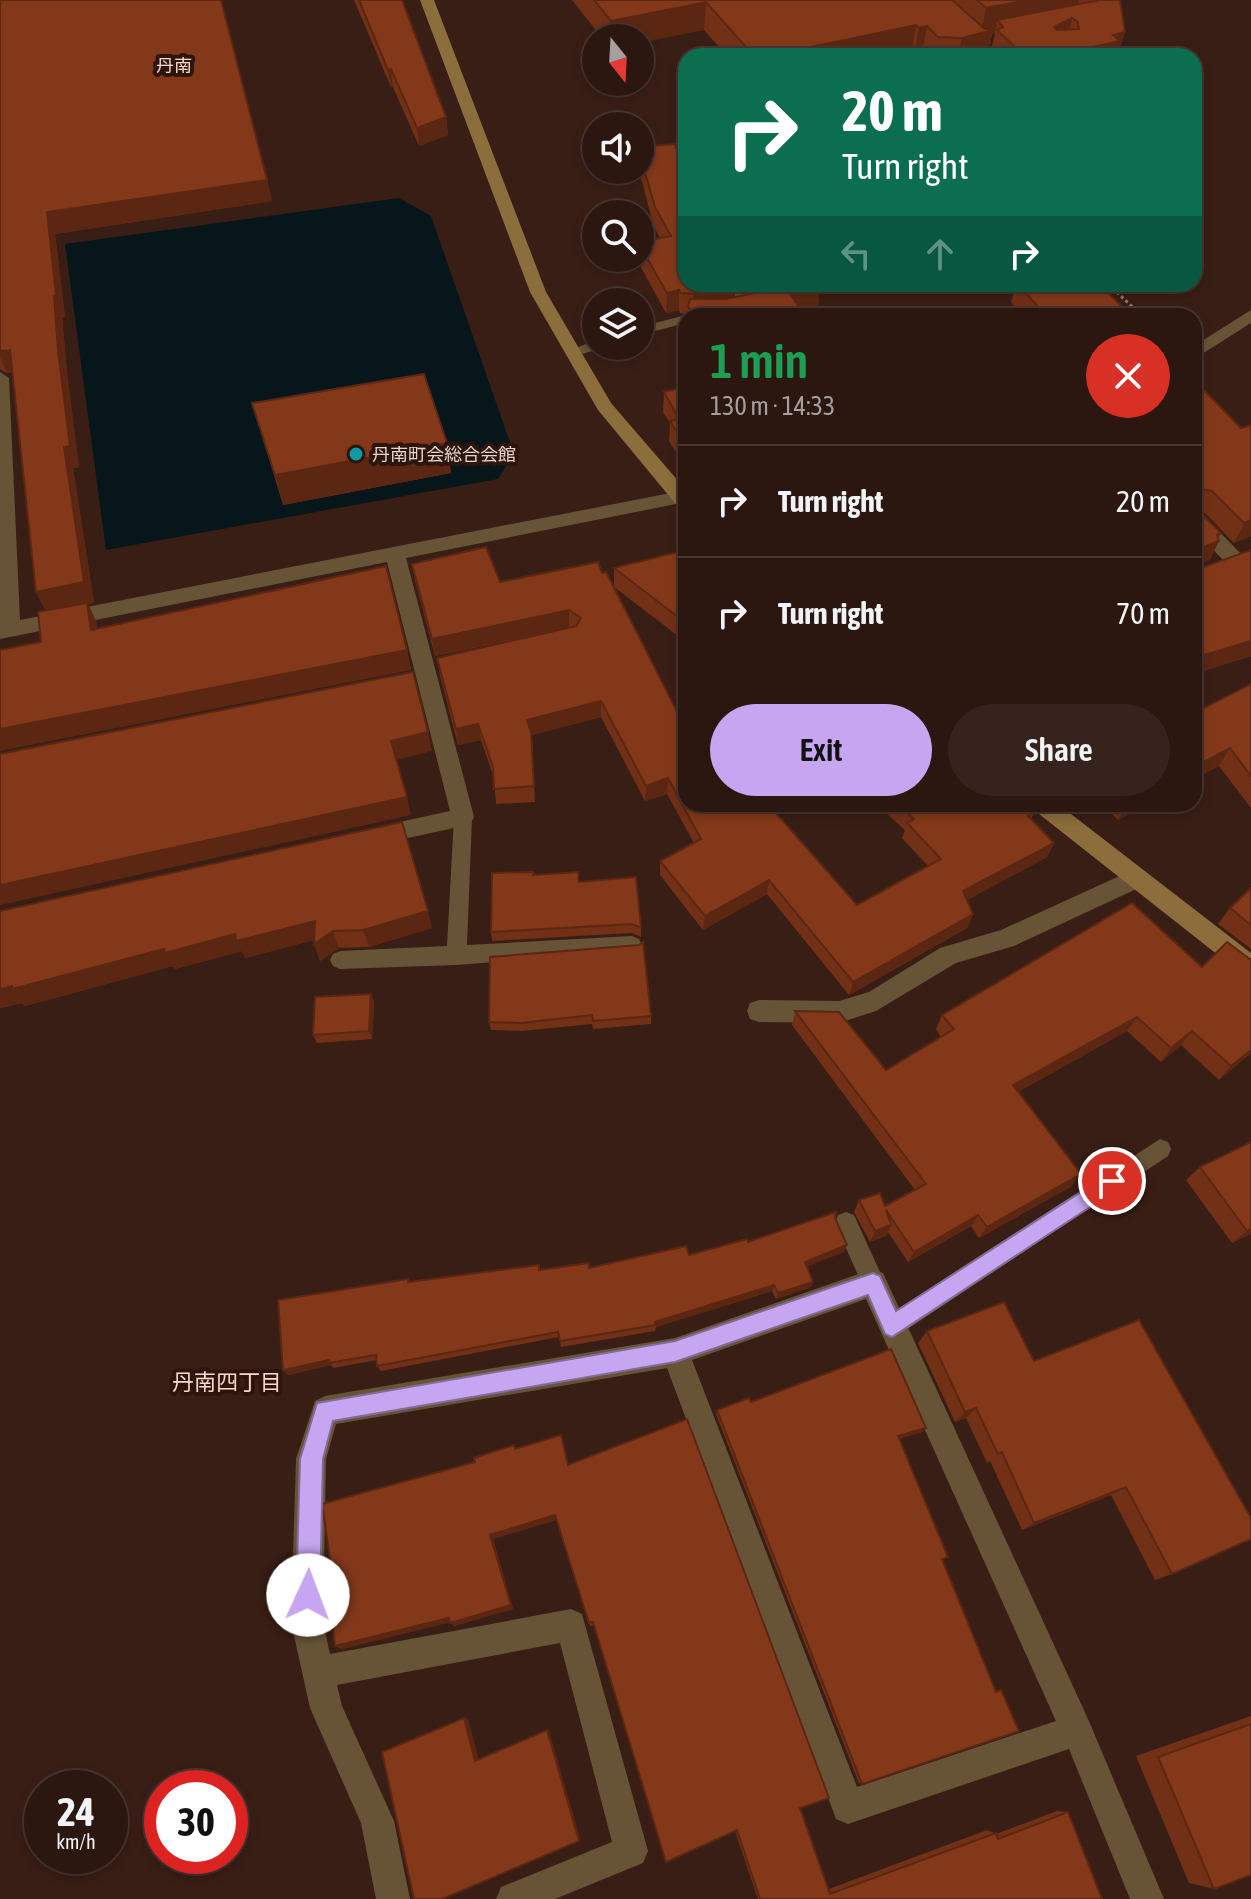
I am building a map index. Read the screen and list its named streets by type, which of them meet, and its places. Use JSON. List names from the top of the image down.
{
  "districts": ["丹南", "丹南四丁目"],
  "places": ["丹南町会総合会館"],
  "north": "bottom",
  "page": {
    "turn": ["20 m", "Turn right"],
    "heading": ["1 min", "130 m · 14:33"],
    "list": [
      {
        "name": "Turn right",
        "value": "20 m"
      },
      {
        "name": "Turn right",
        "value": "70 m"
      }
    ],
    "buttons": ["Exit", "Share"],
    "speed": "24 km/h",
    "limit": "30"
  }
}
